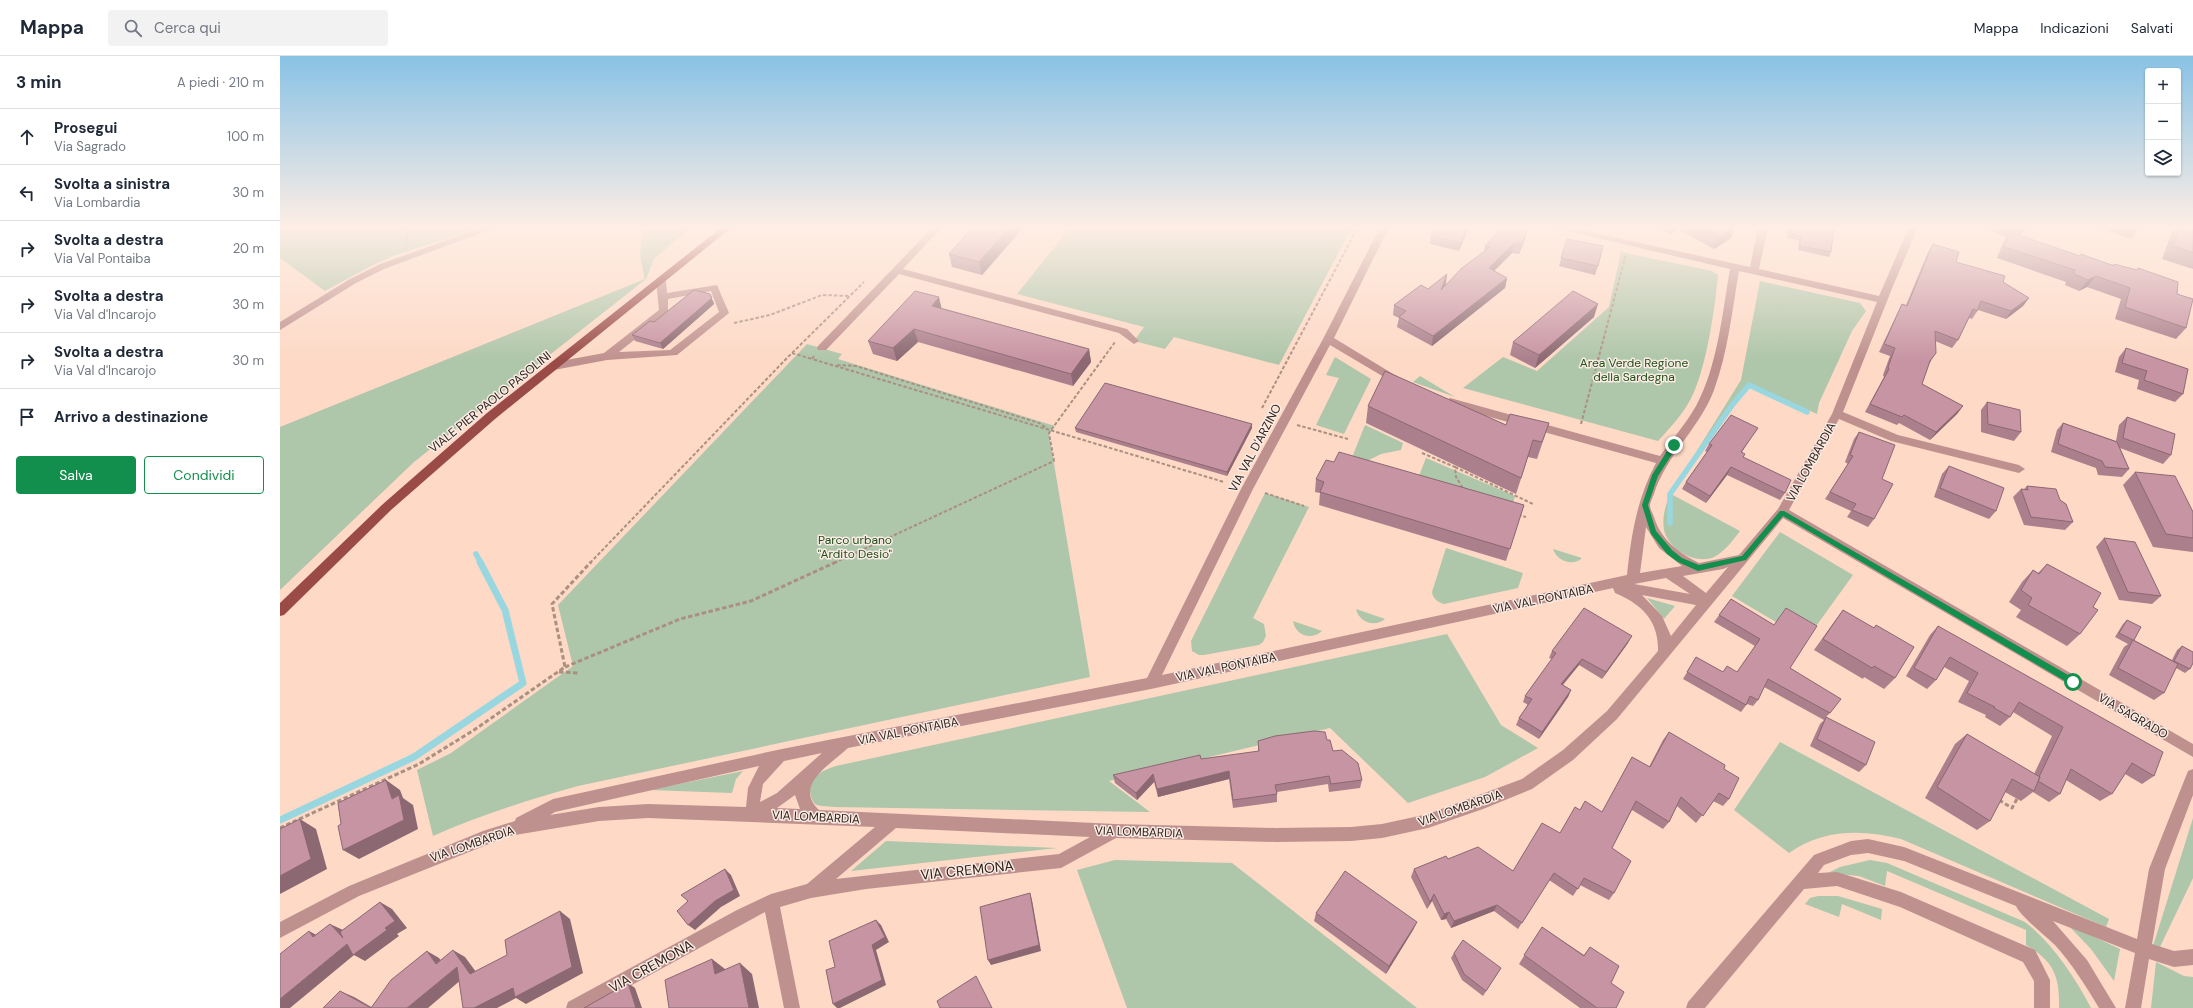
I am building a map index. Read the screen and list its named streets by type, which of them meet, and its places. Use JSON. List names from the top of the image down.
{
  "streets": {
    "main road": ["VIALE PIER PAOLO PASOLINI"],
    "street": [
      "VIA VAL D'ARZINO",
      "VIA LOMBARDIA",
      "VIA VAL PONTAIBA",
      "VIA SAGRADO",
      "VIA CREMONA"
    ]
  },
  "crossings": [
    ["VIA VAL D'ARZINO", "VIA VAL PONTAIBA"],
    ["VIA LOMBARDIA", "VIA VAL PONTAIBA"],
    ["VIA LOMBARDIA", "VIA SAGRADO"],
    ["VIA LOMBARDIA", "VIA CREMONA"]
  ],
  "parks": ["Area Verde Regione della Sardegna", "Parco urbano \"Ardito Desio\""],
  "page": {
    "header": "Mappa",
    "search": "Cerca qui",
    "nav": ["Mappa", "Indicazioni", "Salvati"],
    "heading": ["3 min", "A piedi · 210 m"],
    "map_buttons": ["+", "−"],
    "list": [
      ["Prosegui", "Via Sagrado", "100 m"],
      ["Svolta a sinistra", "Via Lombardia", "30 m"],
      ["Svolta a destra", "Via Val Pontaiba", "20 m"],
      ["Svolta a destra", "Via Val d'Incarojo", "30 m"],
      ["Svolta a destra", "Via Val d'Incarojo", "30 m"],
      "Arrivo a destinazione"
    ],
    "buttons": ["Salva", "Condividi"]
  }
}
